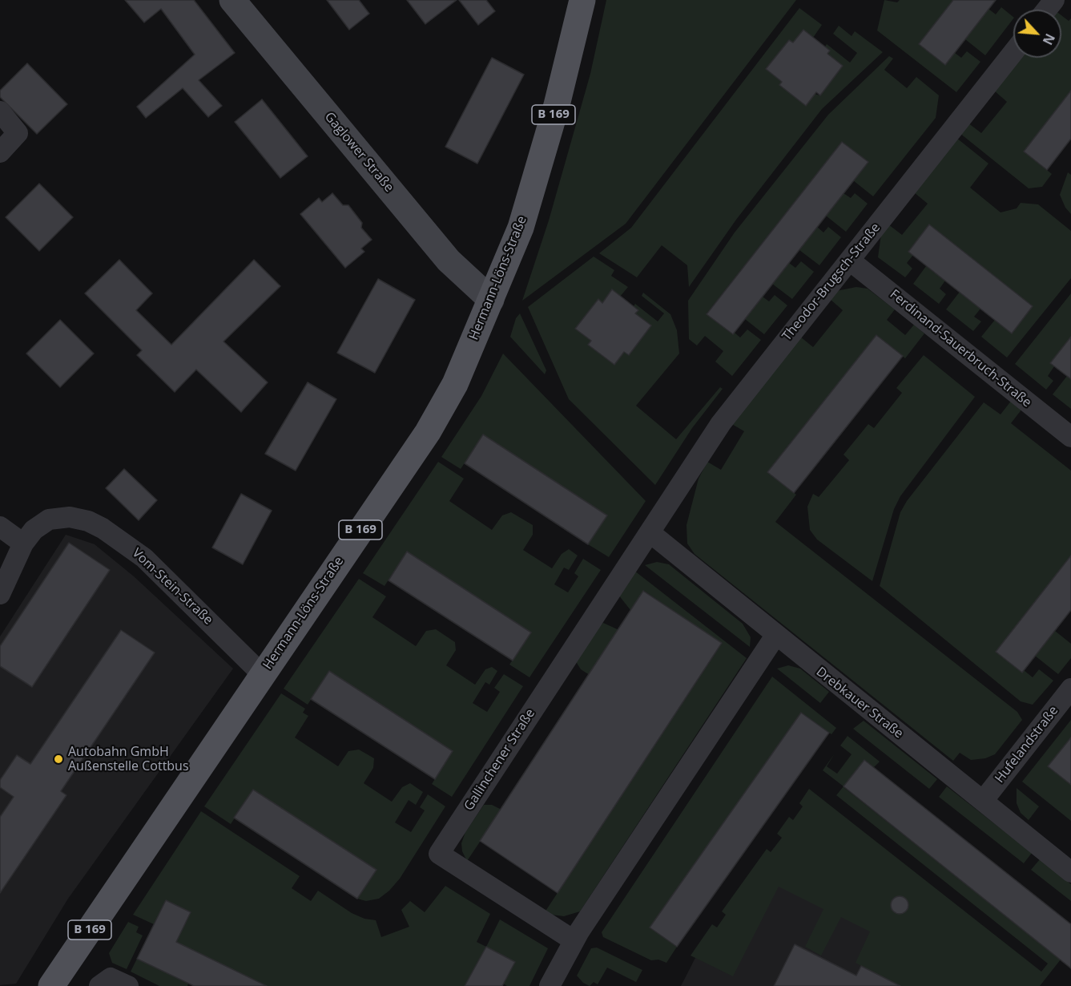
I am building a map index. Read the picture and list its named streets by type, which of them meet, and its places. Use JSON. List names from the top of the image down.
{
  "streets": {
    "main road": ["B 169", "Hermann-Löns-Straße"],
    "street": [
      "Gaglower Straße",
      "Theodor-Brugsch-Straße",
      "Ferdinand-Sauerbruch-Straße",
      "Vom-Stein-Straße",
      "Drebkauer Straße",
      "Hufelandstraße",
      "Gallinchener Straße"
    ]
  },
  "crossings": [
    ["Gaglower Straße", "Hermann-Löns-Straße"],
    ["Hermann-Löns-Straße", "Vom-Stein-Straße"],
    ["Theodor-Brugsch-Straße", "Ferdinand-Sauerbruch-Straße"],
    ["Theodor-Brugsch-Straße", "Drebkauer Straße"],
    ["Theodor-Brugsch-Straße", "Gallinchener Straße"],
    ["Drebkauer Straße", "Hufelandstraße"],
    ["Drebkauer Straße", "Gallinchener Straße"]
  ],
  "places": ["Autobahn GmbH Außenstelle Cottbus"],
  "north": "bottom right"
}
